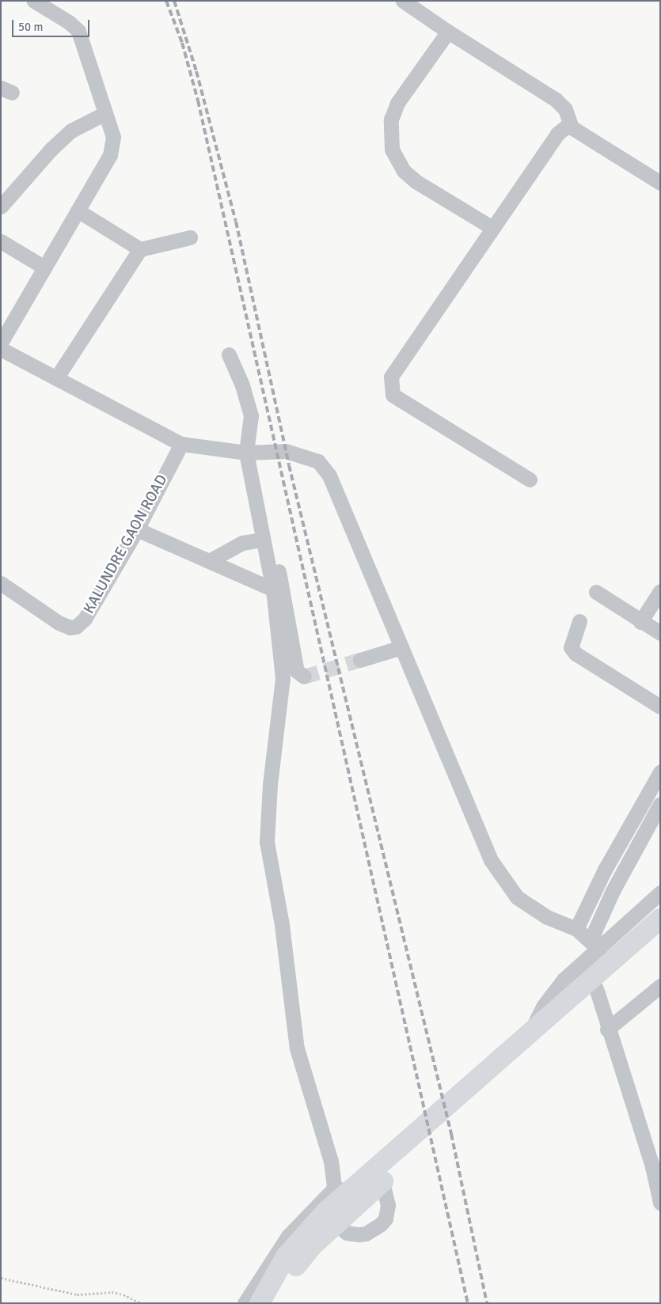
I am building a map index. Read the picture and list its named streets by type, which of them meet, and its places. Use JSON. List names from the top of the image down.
{
  "streets": {
    "street": ["KALUNDRE GAON ROAD"]
  },
  "scale_bar": "50 m"
}
